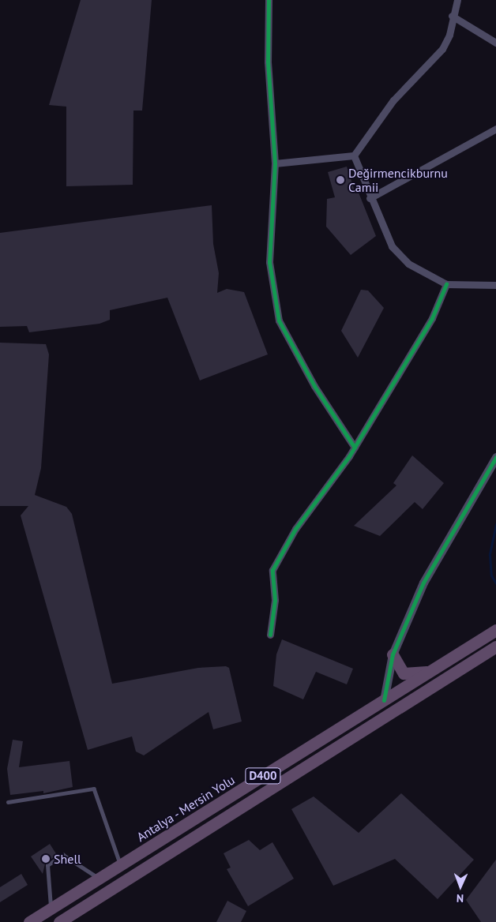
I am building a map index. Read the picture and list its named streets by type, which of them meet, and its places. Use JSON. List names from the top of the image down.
{
  "streets": {
    "highway": ["D400", "Antalya - Mersin Yolu"]
  },
  "places": ["Değirmencikburnu Camii", "Shell"],
  "north": "bottom"
}
